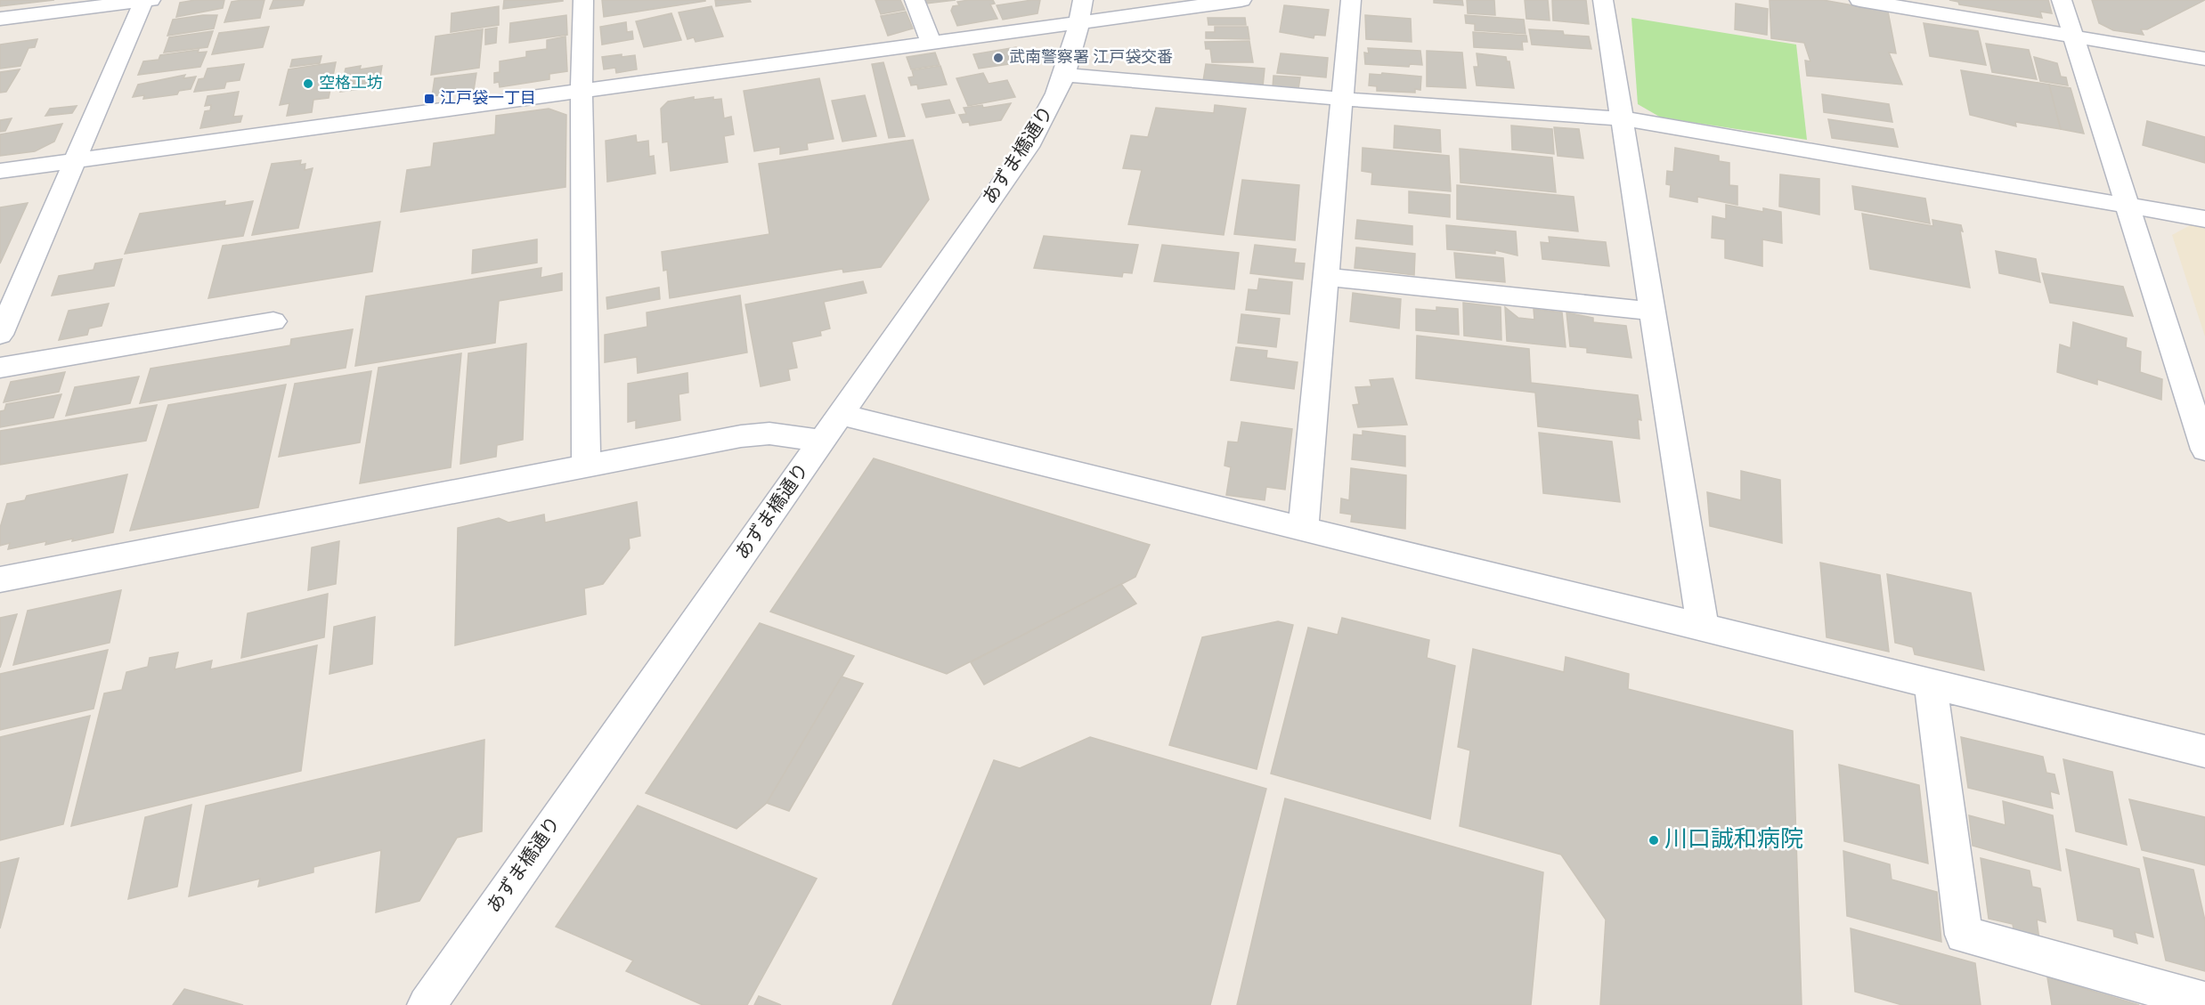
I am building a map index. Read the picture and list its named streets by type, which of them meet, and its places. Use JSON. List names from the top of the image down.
{
  "streets": {
    "street": ["あずま橋通り"]
  },
  "places": {
    "other": ["武南警察署 江戸袋交番", "空格工坊", "川口誠和病院"],
    "transit": ["江戸袋一丁目"]
  }
}
